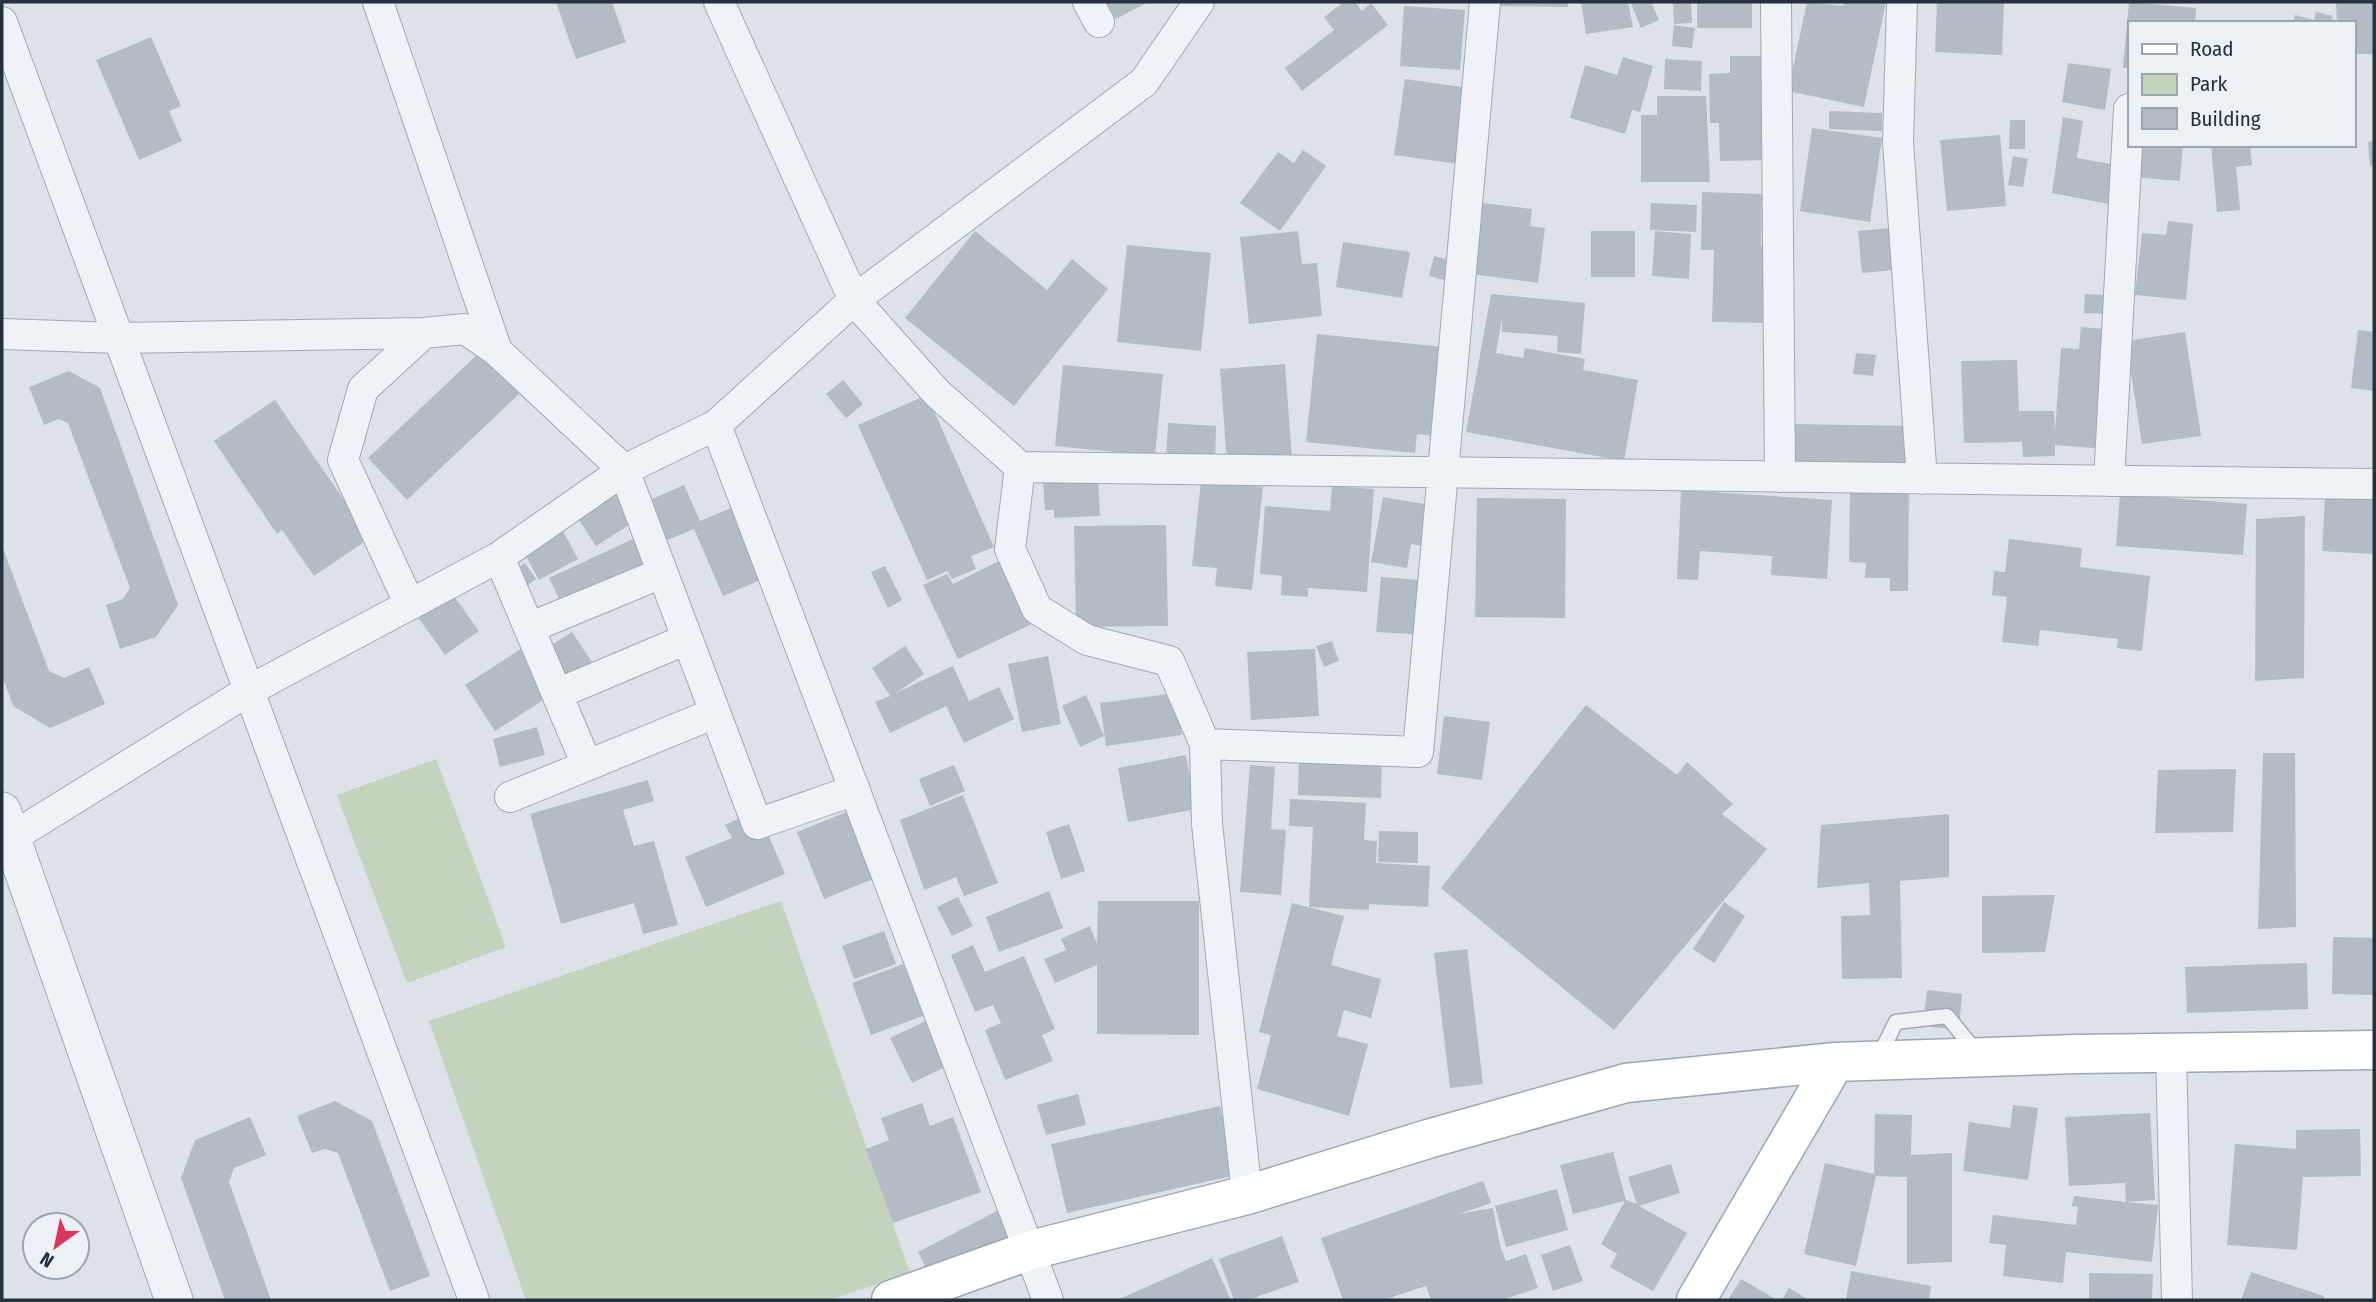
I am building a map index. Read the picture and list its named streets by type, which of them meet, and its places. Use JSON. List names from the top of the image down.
{
  "legend": ["Road", "Park", "Building"],
  "north": "bottom left"
}
